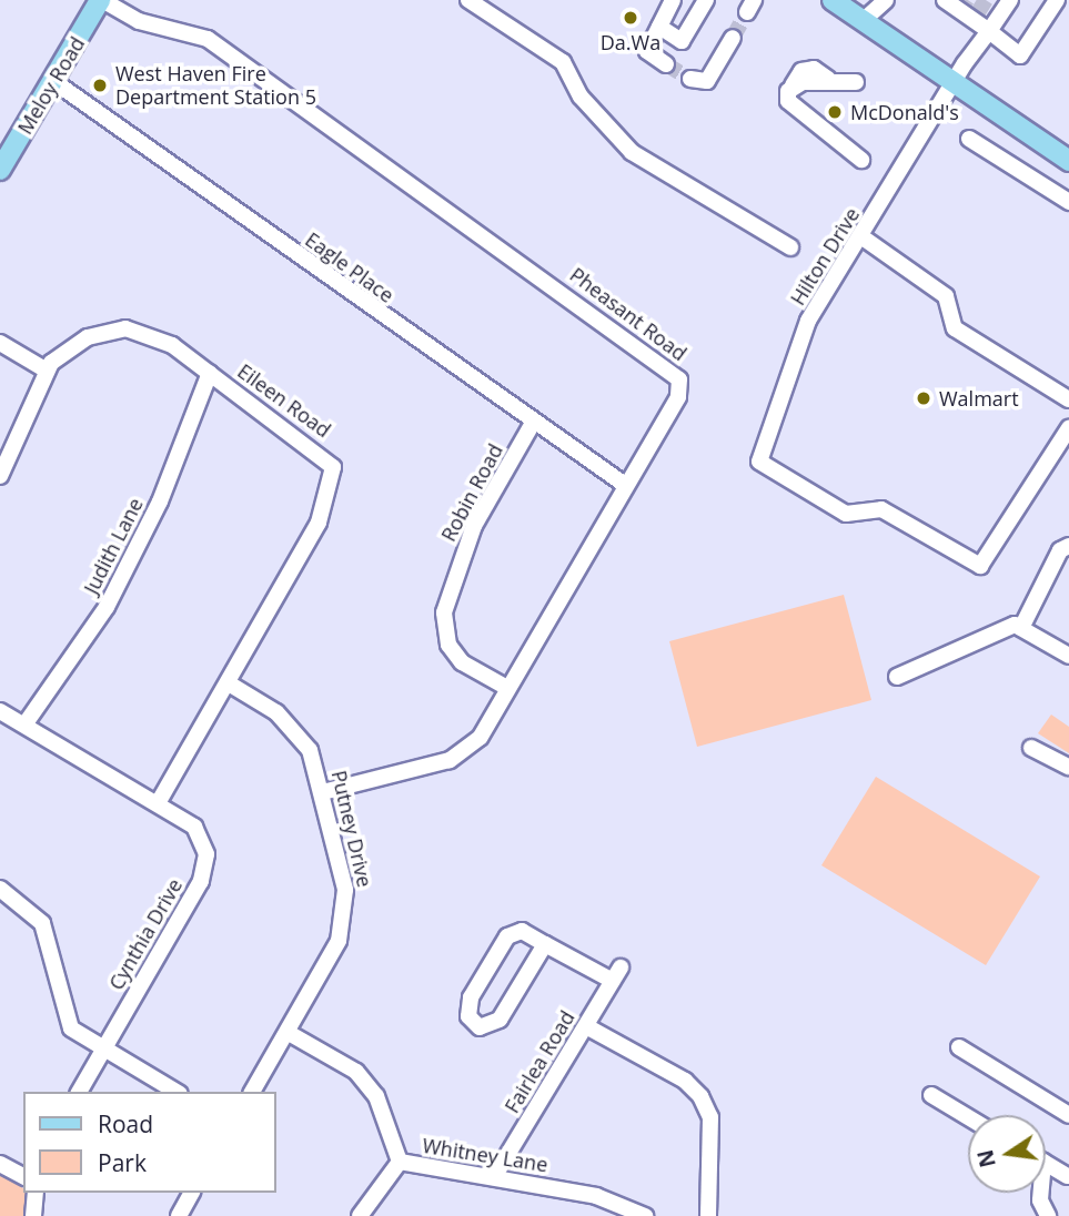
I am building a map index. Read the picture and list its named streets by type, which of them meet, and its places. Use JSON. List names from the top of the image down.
{
  "streets": {
    "main road": ["Meloy Road"],
    "street": [
      "Hilton Drive",
      "Eagle Place",
      "Pheasant Road",
      "Eileen Road",
      "Robin Road",
      "Judith Lane",
      "Putney Drive",
      "Cynthia Drive",
      "Fairlea Road",
      "Whitney Lane"
    ]
  },
  "crossings": [
    ["Meloy Road", "Eagle Place"],
    ["Meloy Road", "Pheasant Road"],
    ["Eagle Place", "Pheasant Road"],
    ["Eagle Place", "Robin Road"],
    ["Pheasant Road", "Robin Road"],
    ["Pheasant Road", "Putney Drive"],
    ["Eileen Road", "Judith Lane"],
    ["Eileen Road", "Putney Drive"],
    ["Eileen Road", "Cynthia Drive"],
    ["Judith Lane", "Cynthia Drive"],
    ["Putney Drive", "Whitney Lane"],
    ["Fairlea Road", "Whitney Lane"]
  ],
  "places": [
    "Da.Wa",
    "West Haven Fire Department Station 5",
    "McDonald's",
    "Walmart"
  ],
  "legend": ["Road", "Park"],
  "north": "left"
}
